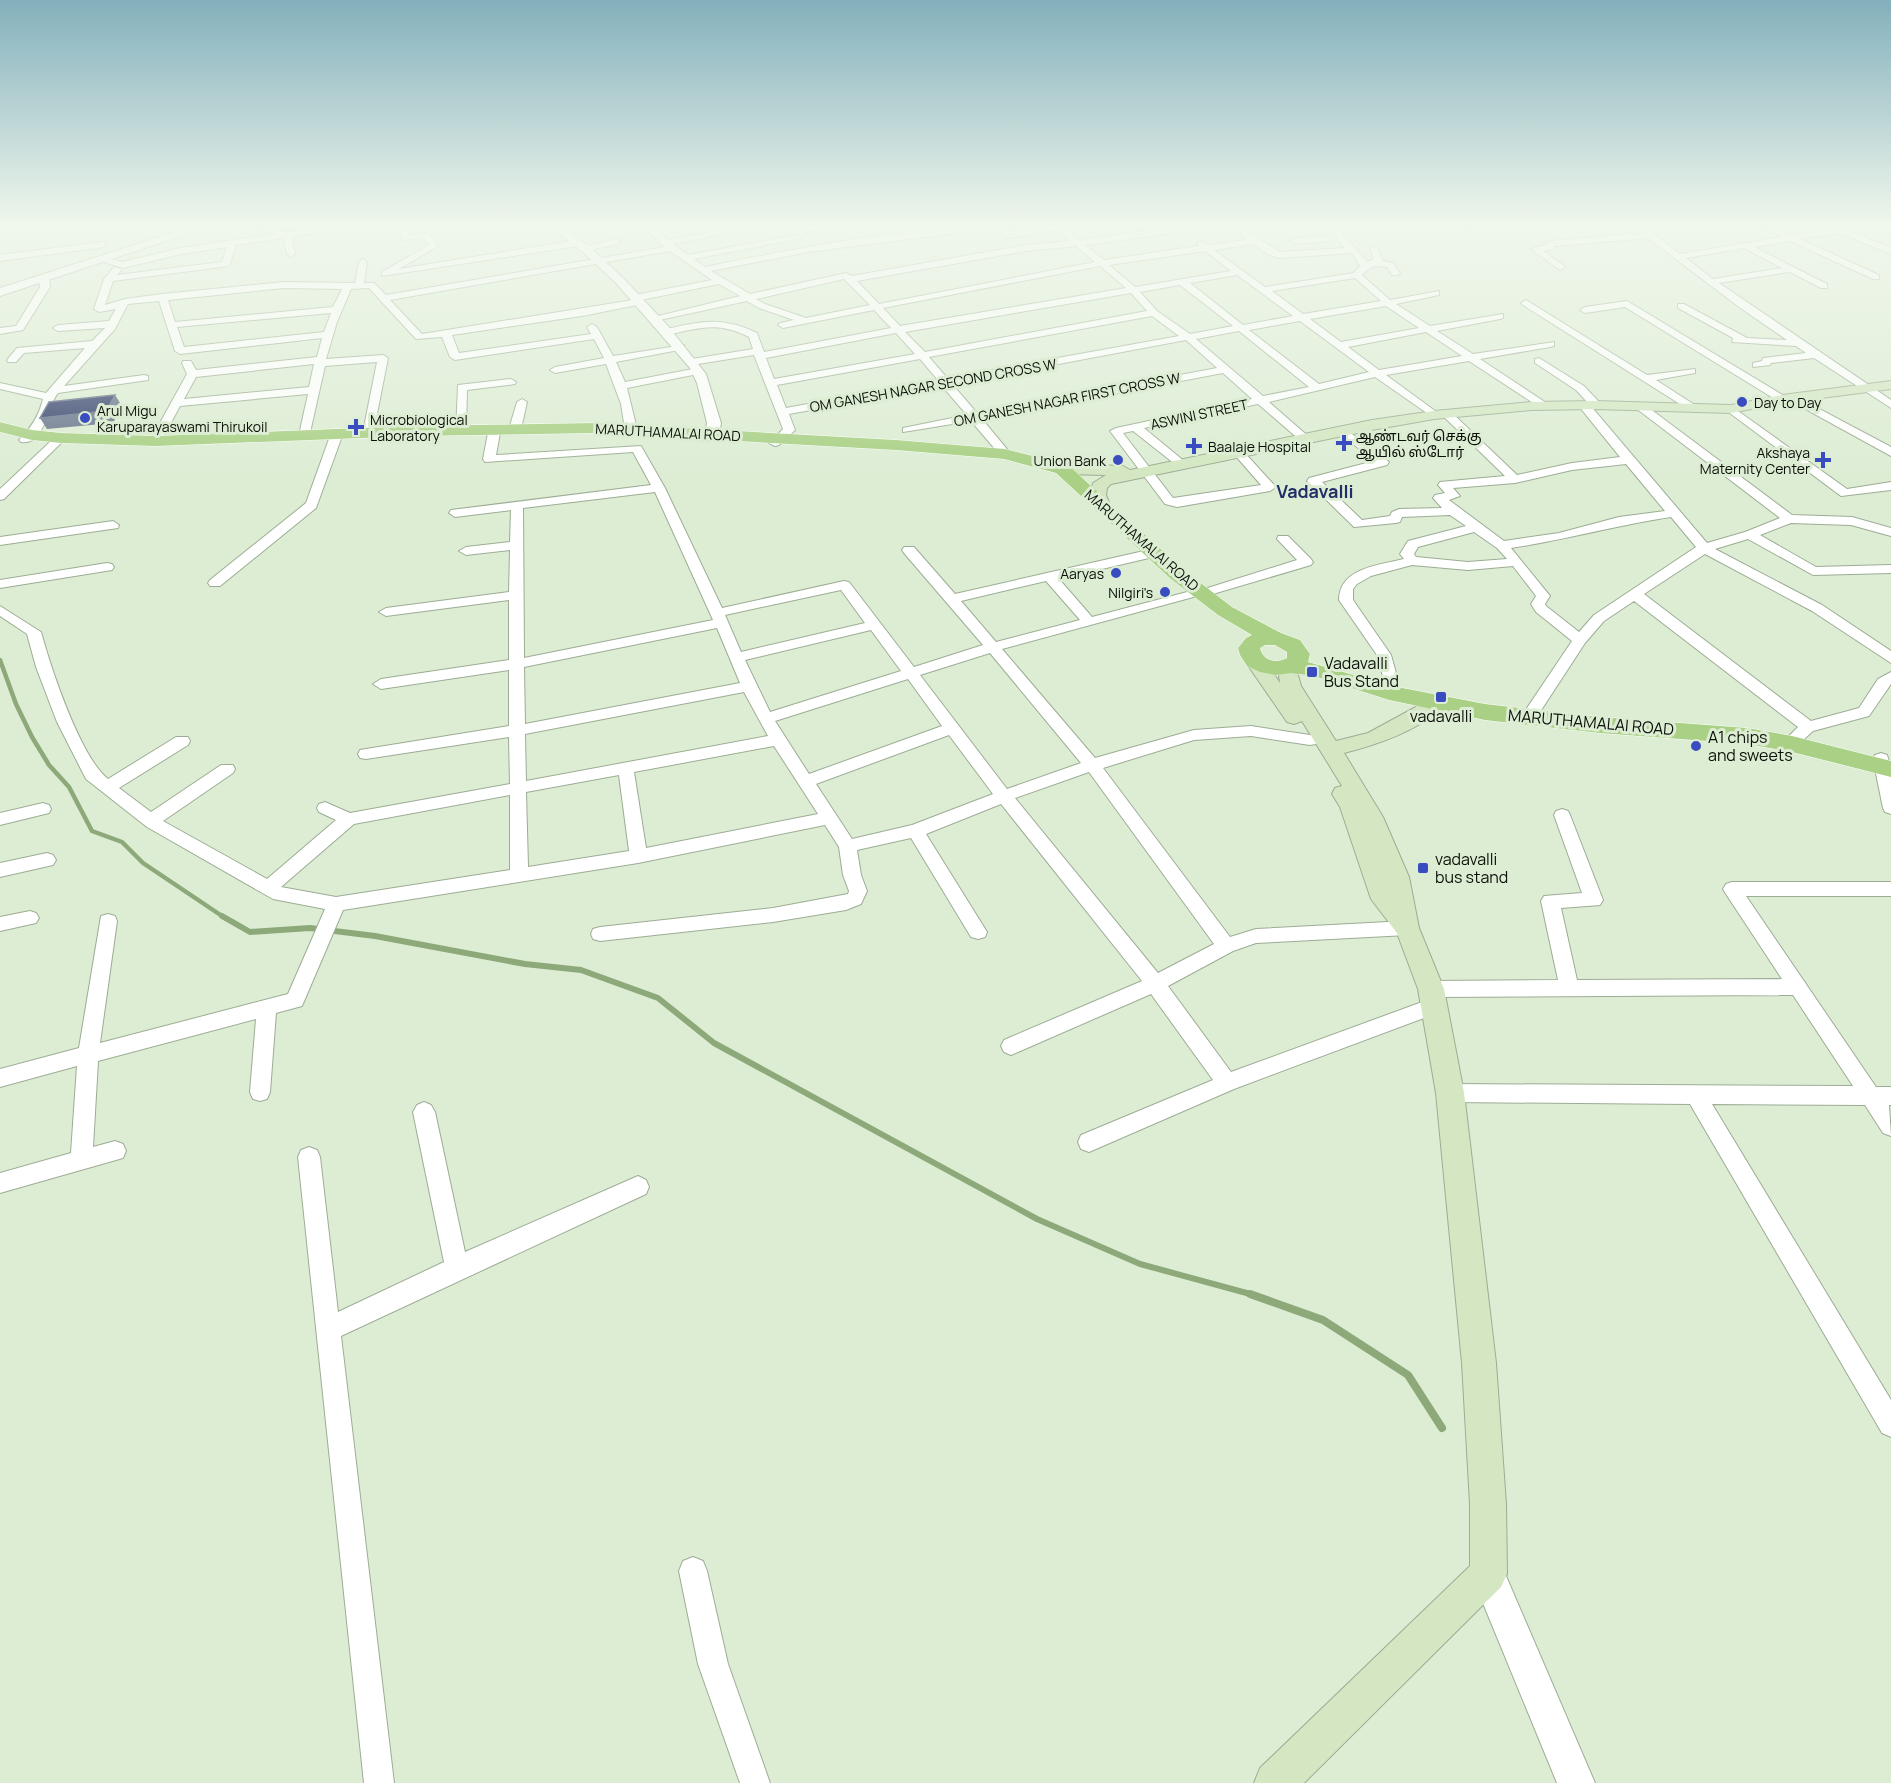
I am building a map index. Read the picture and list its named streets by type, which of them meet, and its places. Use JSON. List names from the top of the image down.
{
  "streets": {
    "main road": ["MARUTHAMALAI ROAD"],
    "street": ["OM GANESH NAGAR SECOND CROSS W", "OM GANESH NAGAR FIRST CROSS W", "ASWINI STREET"]
  },
  "districts": ["Vadavalli"],
  "places": {
    "other": [
      "Day to Day",
      "Arul Migu Karuparayaswami Thirukoil",
      "Union Bank",
      "Aaryas",
      "Nilgiri's",
      "A1 chips and sweets"
    ],
    "health": [
      "Microbiological Laboratory",
      "ஆண்டவர் செக்கு ஆயில் ஸ்டோர்",
      "Baalaje Hospital",
      "Akshaya Maternity Center"
    ],
    "transit": ["Vadavalli Bus Stand", "vadavalli", "vadavalli bus stand"]
  }
}
